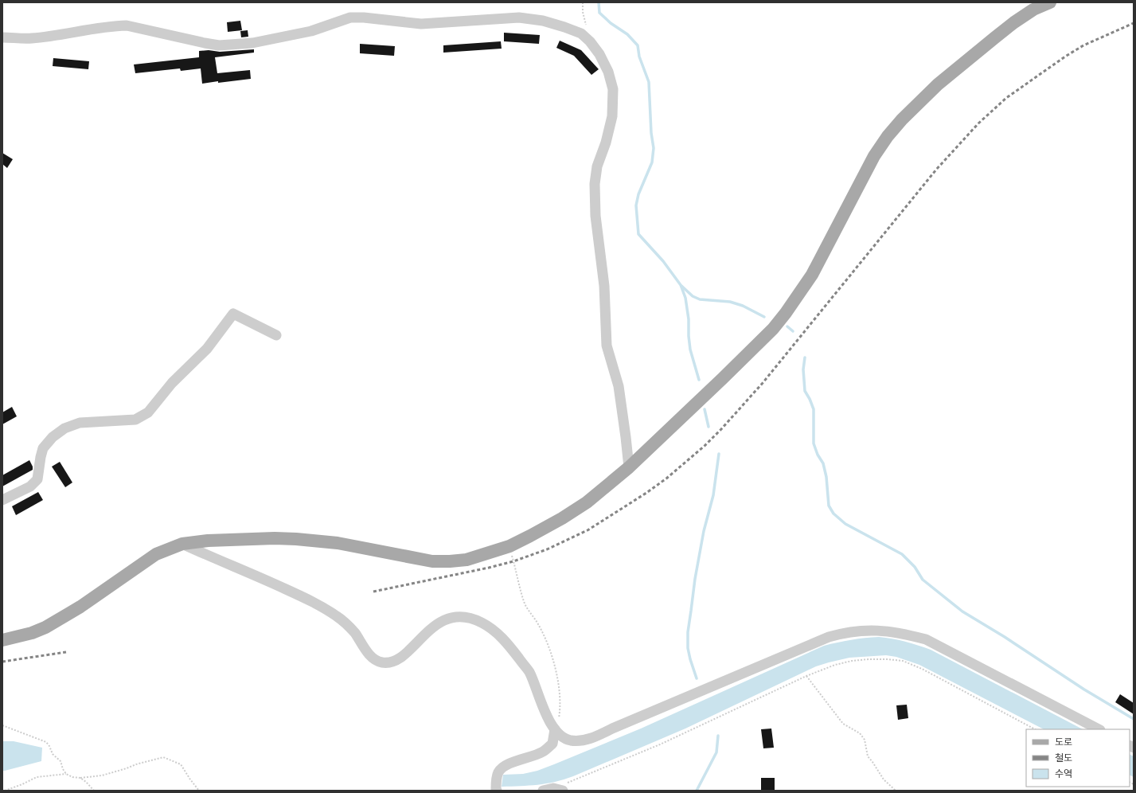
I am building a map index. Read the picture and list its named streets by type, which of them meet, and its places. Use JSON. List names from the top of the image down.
{
  "legend": ["도로", "철도", "수역"]
}
